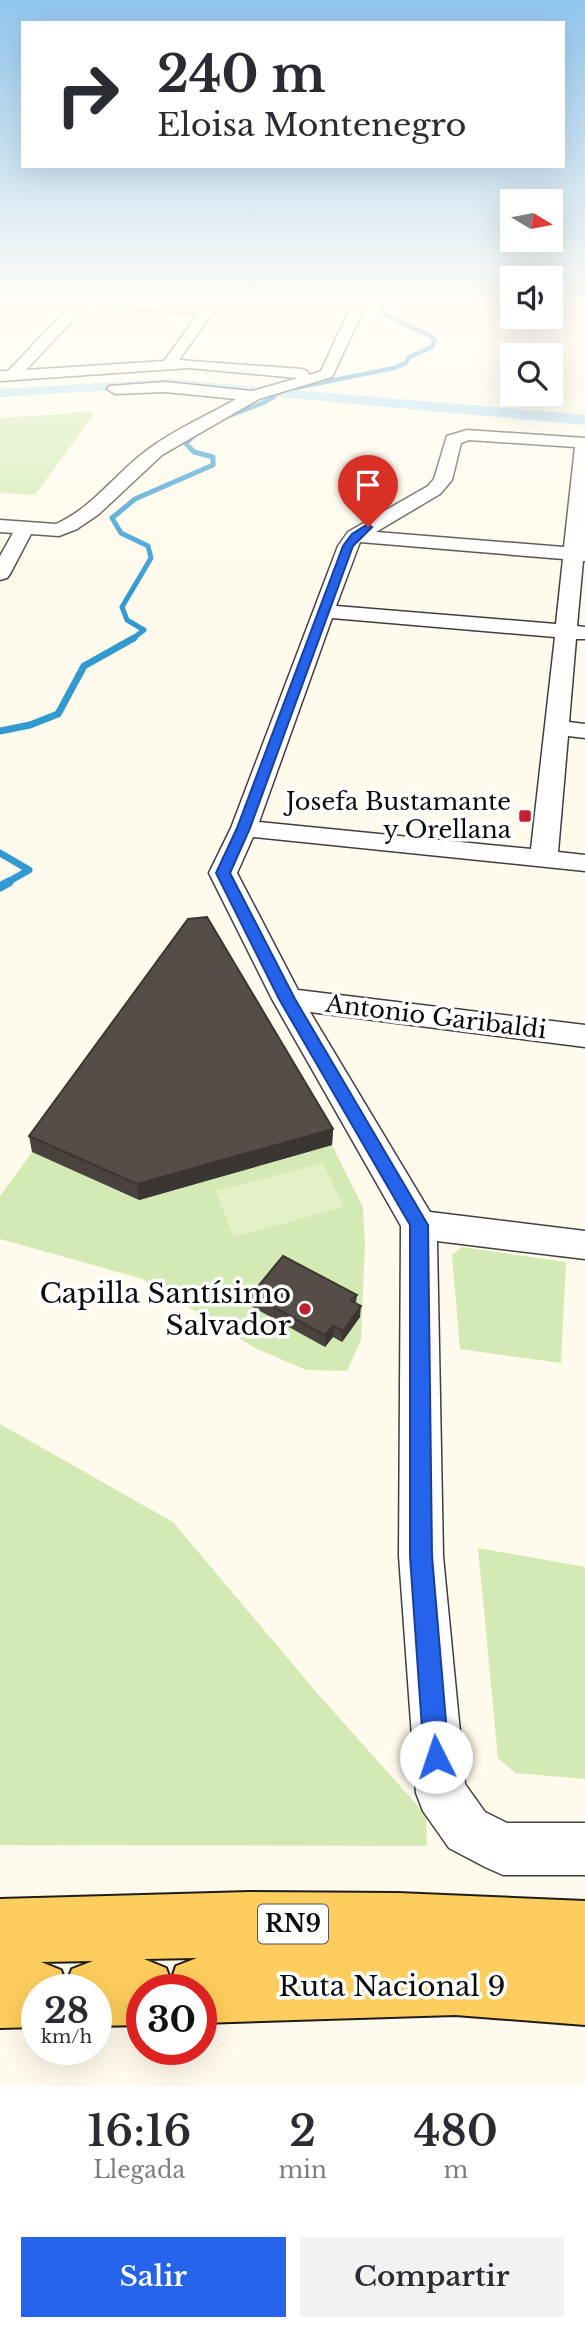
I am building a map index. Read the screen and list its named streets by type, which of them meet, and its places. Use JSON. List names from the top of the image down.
{
  "streets": {
    "main road": ["RN9", "Ruta Nacional 9"],
    "street": ["Antonio Garibaldi"]
  },
  "places": {
    "transit": ["Josefa Bustamante y Orellana"],
    "other": ["Capilla Santísimo Salvador"]
  },
  "north": "right",
  "page": {
    "turn": ["240 m", "Eloisa Montenegro"],
    "speed": "28 km/h",
    "limit": "30",
    "eta": [
      "16:16",
      "Llegada",
      "2",
      "min",
      "480",
      "m"
    ],
    "buttons": ["Salir", "Compartir"]
  }
}
